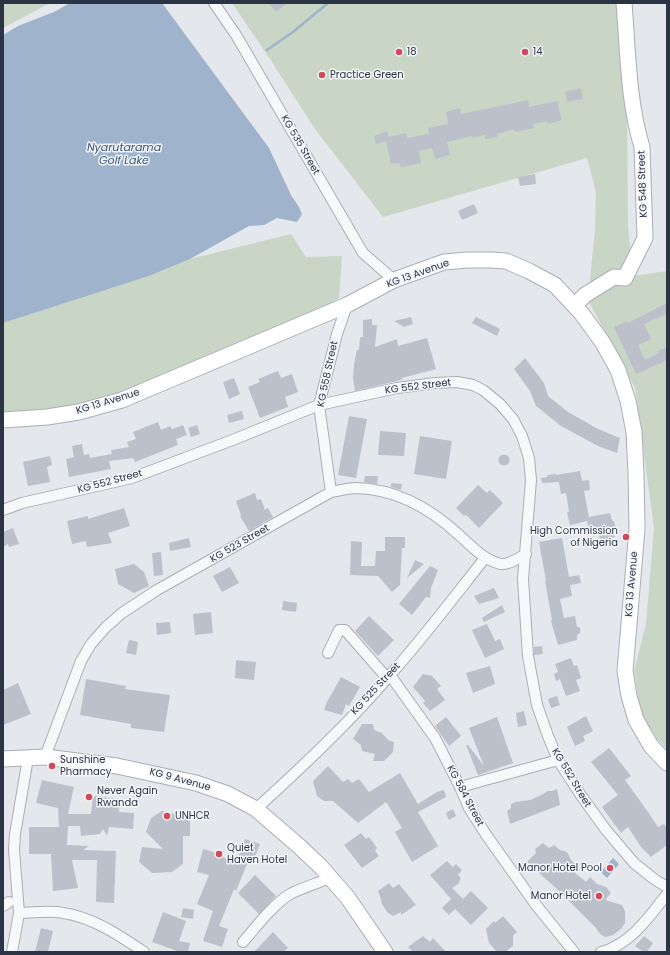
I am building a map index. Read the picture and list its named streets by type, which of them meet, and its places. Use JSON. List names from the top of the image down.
{
  "streets": {
    "street": [
      "KG 535 Street",
      "KG 548 Street",
      "KG 13 Avenue",
      "KG 558 Street",
      "KG 552 Street",
      "KG 523 Street",
      "KG 525 Street",
      "KG 9 Avenue",
      "KG 584 Street"
    ]
  },
  "crossings": [
    ["KG 535 Street", "KG 13 Avenue"],
    ["KG 548 Street", "KG 13 Avenue"],
    ["KG 13 Avenue", "KG 558 Street"],
    ["KG 558 Street", "KG 552 Street"],
    ["KG 558 Street", "KG 523 Street"],
    ["KG 552 Street", "KG 523 Street"],
    ["KG 523 Street", "KG 525 Street"],
    ["KG 523 Street", "KG 9 Avenue"],
    ["KG 525 Street", "KG 9 Avenue"],
    ["KG 525 Street", "KG 584 Street"]
  ],
  "water": ["Nyarutarama Golf Lake"],
  "places": [
    "18",
    "14",
    "Practice Green",
    "High Commission of Nigeria",
    "Sunshine Pharmacy",
    "Never Again Rwanda",
    "UNHCR",
    "Quiet Haven Hotel",
    "Manor Hotel Pool",
    "Manor Hotel"
  ]
}
